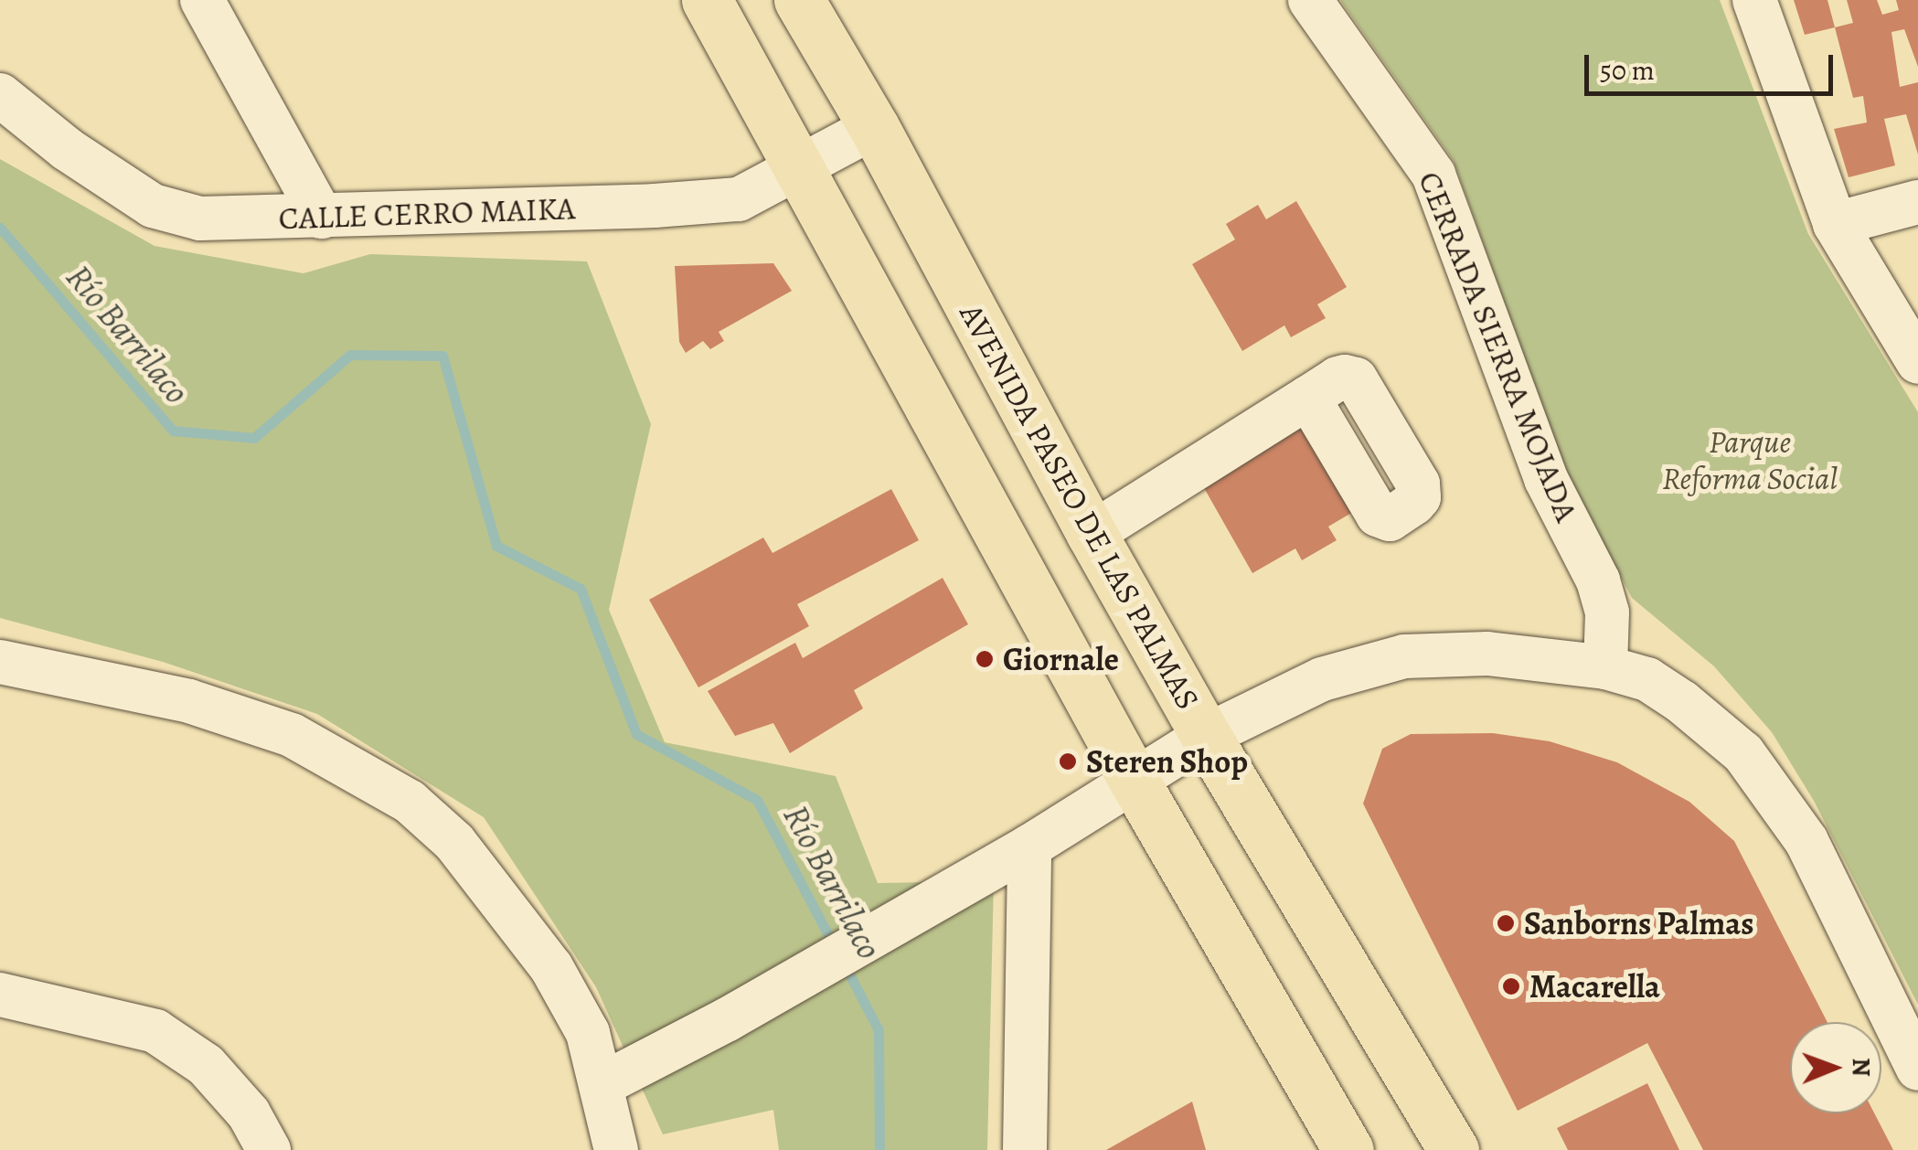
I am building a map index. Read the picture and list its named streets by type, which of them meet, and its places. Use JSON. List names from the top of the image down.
{
  "streets": {
    "main road": ["AVENIDA PASEO DE LAS PALMAS"],
    "street": ["CALLE CERRO MAIKA", "CERRADA SIERRA MOJADA"]
  },
  "crossings": [
    ["CALLE CERRO MAIKA", "AVENIDA PASEO DE LAS PALMAS"]
  ],
  "water": ["Río Barrilaco"],
  "parks": ["Parque Reforma Social"],
  "places": [
    "Giornale",
    "Steren Shop",
    "Sanborns Palmas",
    "Macarella"
  ],
  "scale_bar": "50 m",
  "north": "right"
}
